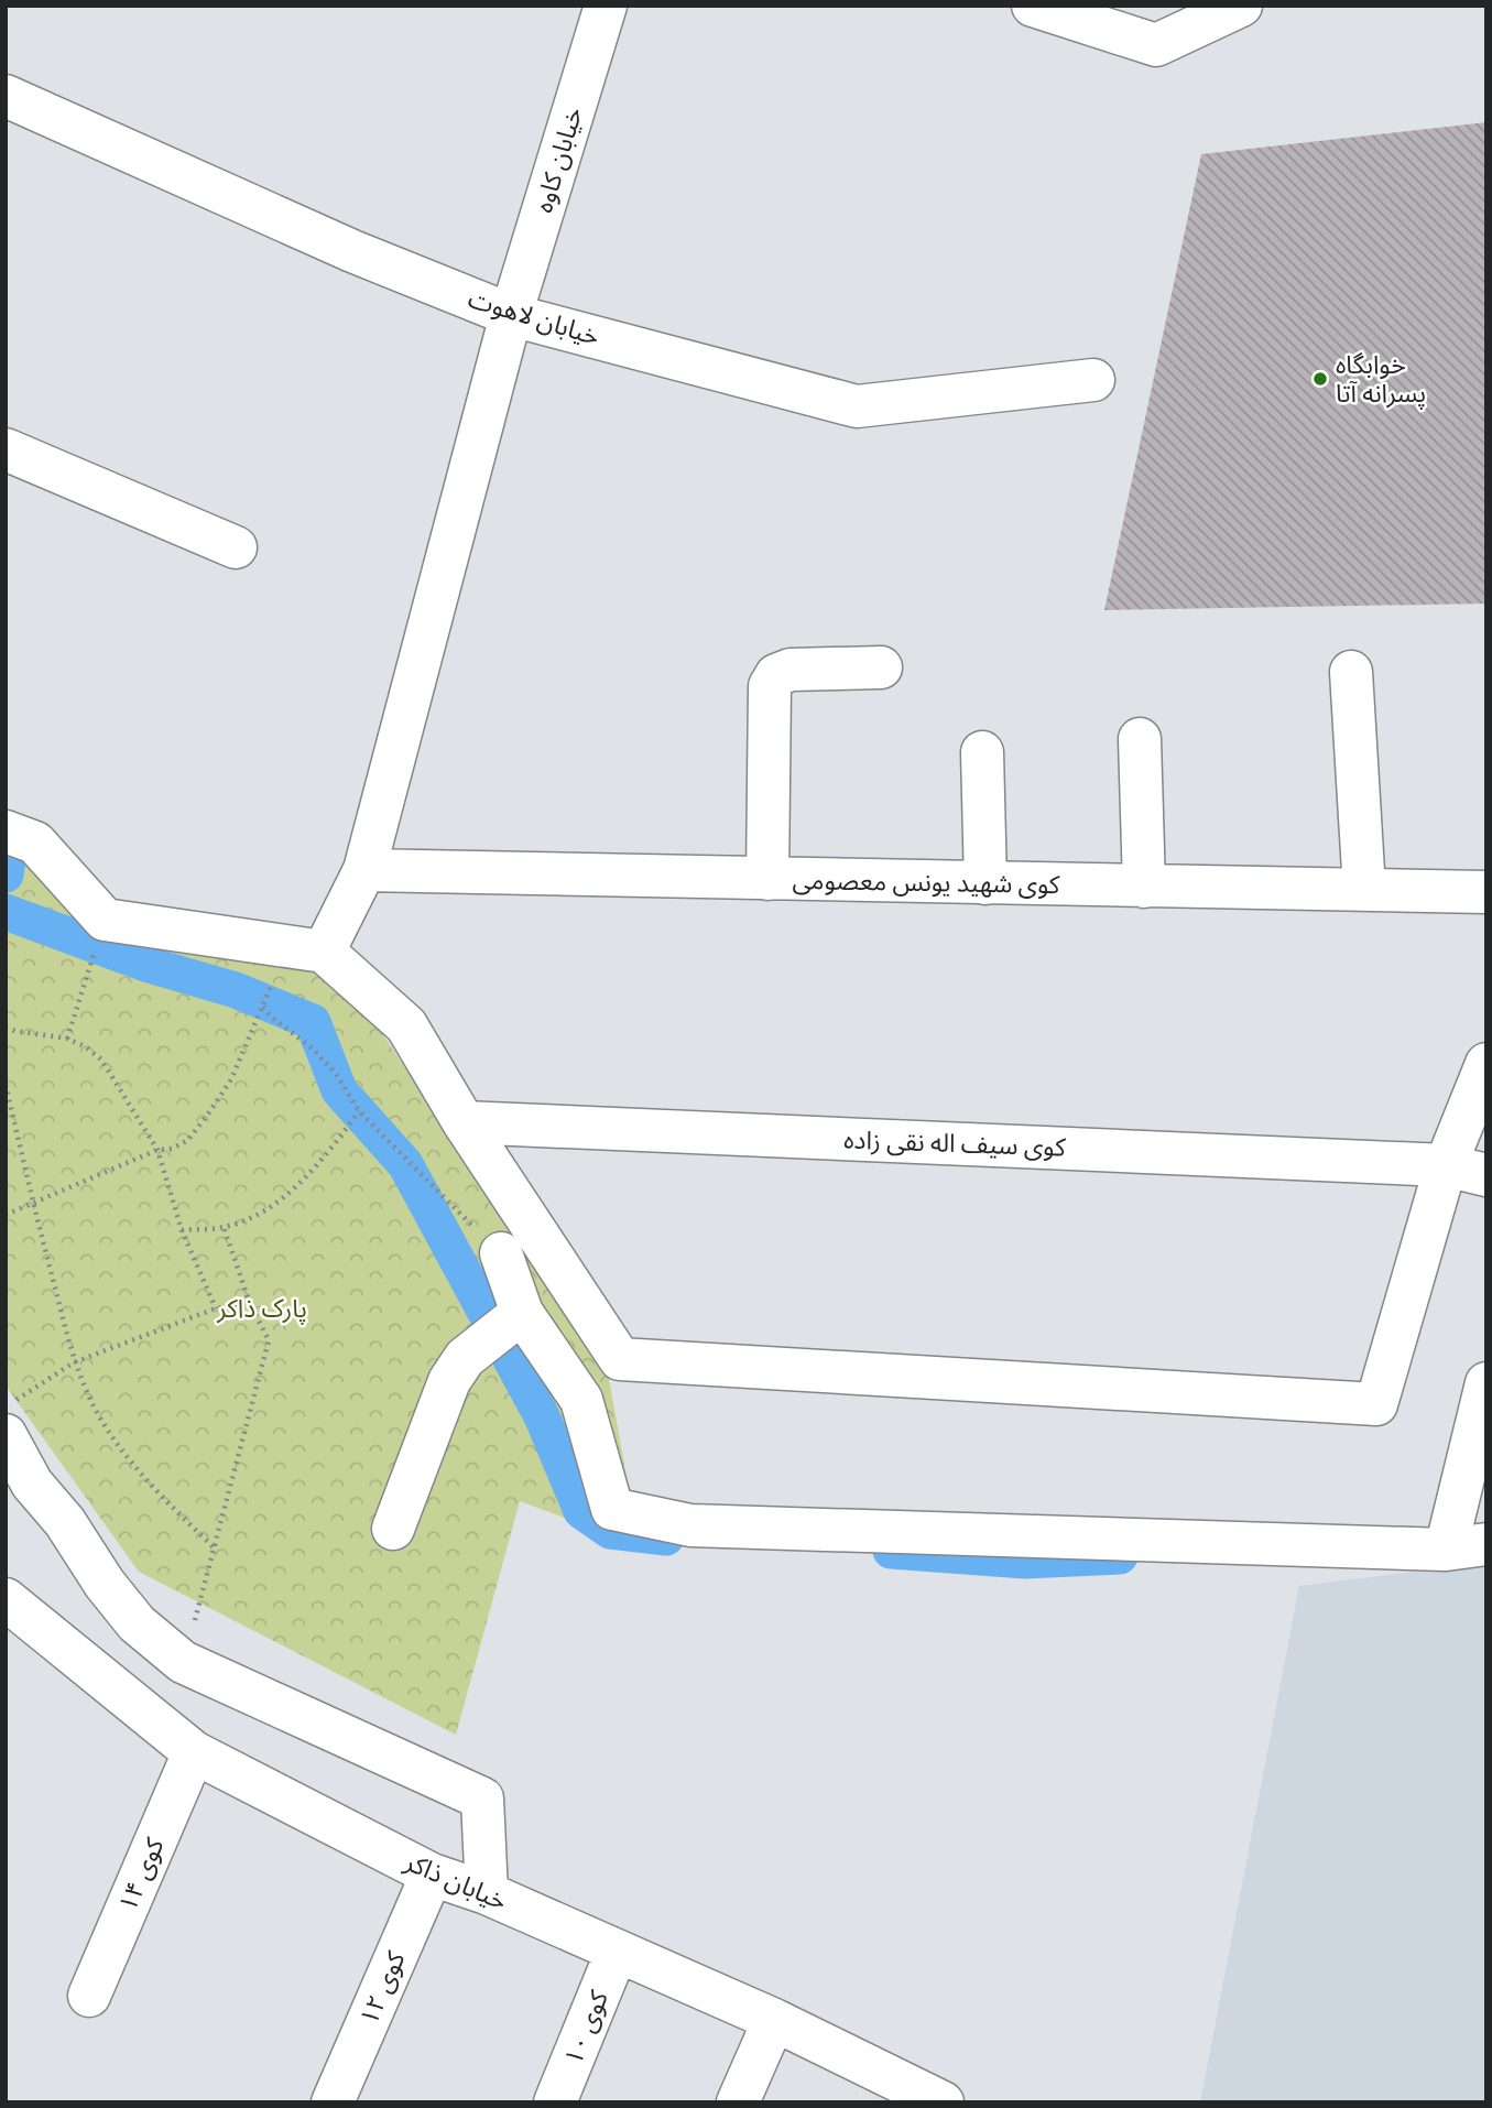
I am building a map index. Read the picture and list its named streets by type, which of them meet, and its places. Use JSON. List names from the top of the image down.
{
  "streets": {
    "street": [
      "خیابان کاوه",
      "خیابان لاهوت",
      "کوی شهید یونس معصومی",
      "کوی سیف اله نقی زاده",
      "کوی ۱۴",
      "خیابان ذاکر",
      "کوی ۱۲",
      "کوی ۱۰"
    ]
  },
  "crossings": [
    ["خیابان کاوه", "خیابان لاهوت"],
    ["خیابان کاوه", "کوی شهید یونس معصومی"],
    ["کوی ۱۴", "خیابان ذاکر"],
    ["خیابان ذاکر", "کوی ۱۲"],
    ["خیابان ذاکر", "کوی ۱۰"]
  ],
  "parks": ["پارک ذاکر"],
  "places": ["خوابگاه پسرانه آتا"]
}
